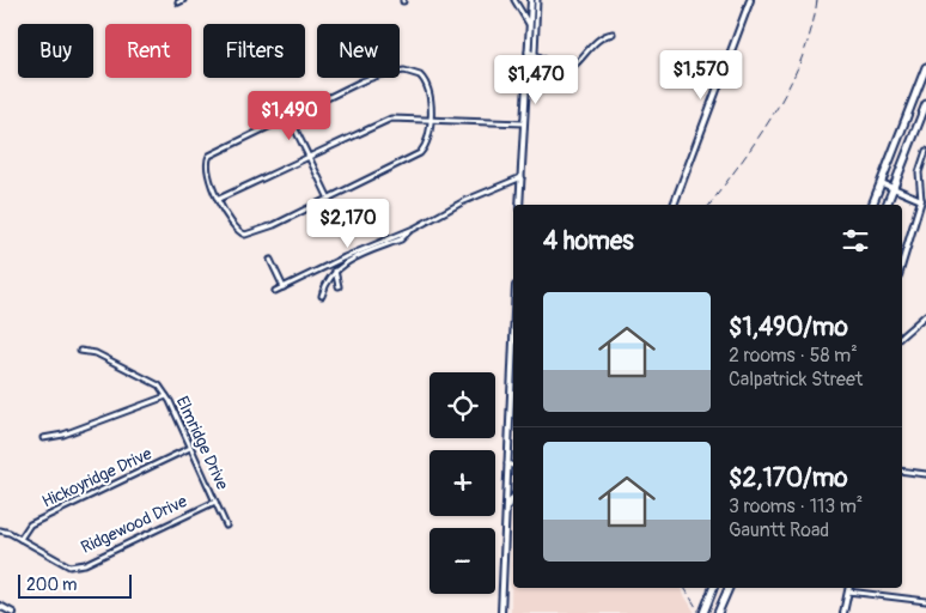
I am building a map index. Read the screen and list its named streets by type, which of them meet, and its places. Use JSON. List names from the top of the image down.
{
  "streets": {
    "street": ["Elmridge Drive", "Hickoyridge Drive", "Ridgewood Drive"]
  },
  "crossings": [
    ["Elmridge Drive", "Hickoyridge Drive"],
    ["Elmridge Drive", "Ridgewood Drive"],
    ["Hickoyridge Drive", "Ridgewood Drive"]
  ],
  "scale_bar": "200 m",
  "page": {
    "chip": [
      "Buy",
      "Rent",
      "Filters",
      "New"
    ],
    "price": [
      "$1,570",
      "$1,470",
      "$1,490",
      "$2,170"
    ],
    "heading": "4 homes",
    "list": [
      {
        "name": "$1,490/mo",
        "note": "2 rooms · 58 m² · Calpatrick Street"
      },
      {
        "name": "$2,170/mo",
        "note": "3 rooms · 113 m² · Gauntt Road"
      }
    ],
    "map_buttons": ["+", "−"],
    "scale": "200 m"
  }
}
